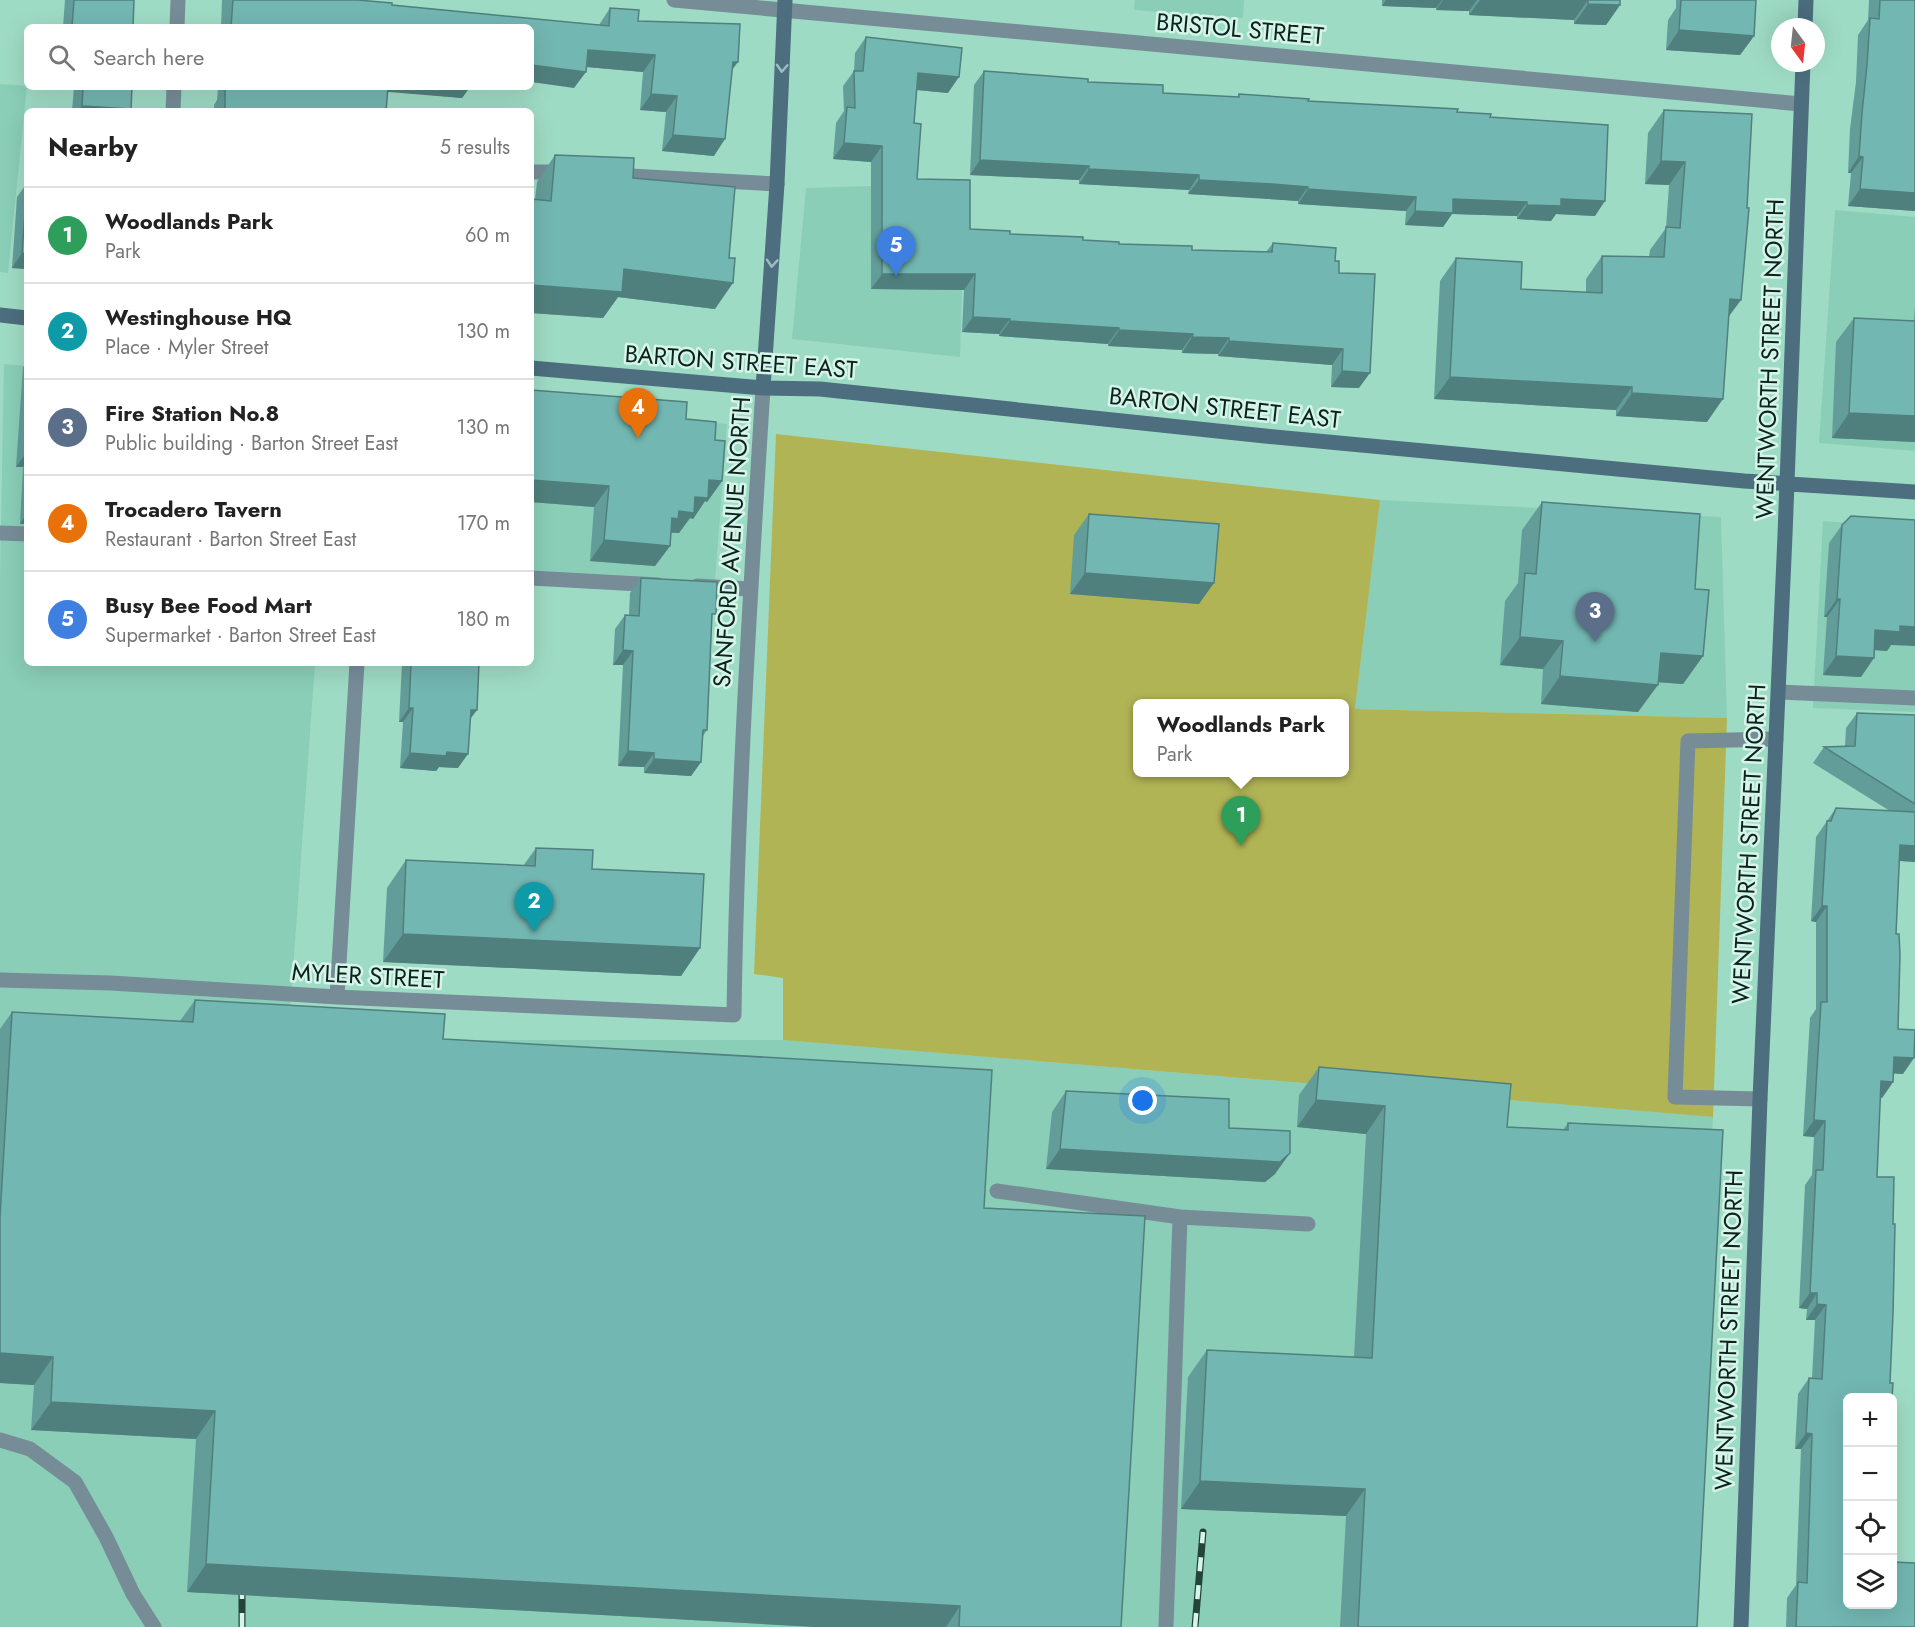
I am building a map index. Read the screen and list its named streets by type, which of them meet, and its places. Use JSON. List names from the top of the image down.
{
  "streets": {
    "main road": ["WENTWORTH STREET NORTH", "BARTON STREET EAST", "SANFORD AVENUE NORTH"],
    "street": ["BRISTOL STREET", "MYLER STREET"]
  },
  "crossings": [
    ["BRISTOL STREET", "WENTWORTH STREET NORTH"],
    ["BRISTOL STREET", "SANFORD AVENUE NORTH"],
    ["WENTWORTH STREET NORTH", "BARTON STREET EAST"],
    ["BARTON STREET EAST", "SANFORD AVENUE NORTH"],
    ["SANFORD AVENUE NORTH", "MYLER STREET"]
  ],
  "one_way": ["SANFORD AVENUE NORTH"],
  "north": "bottom",
  "page": {
    "search": "Search here",
    "heading": ["Nearby", "5 results"],
    "list": [
      {
        "mark": "1",
        "name": "Woodlands Park",
        "note": "Park",
        "value": "60 m"
      },
      {
        "mark": "2",
        "name": "Westinghouse HQ",
        "note": "Place · Myler Street",
        "value": "130 m"
      },
      {
        "mark": "3",
        "name": "Fire Station No.8",
        "note": "Public building · Barton Street East",
        "value": "130 m"
      },
      {
        "mark": "4",
        "name": "Trocadero Tavern",
        "note": "Restaurant · Barton Street East",
        "value": "170 m"
      },
      {
        "mark": "5",
        "name": "Busy Bee Food Mart",
        "note": "Supermarket · Barton Street East",
        "value": "180 m"
      }
    ],
    "pins": [
      "5",
      "4",
      "3",
      "1",
      "2"
    ],
    "popup": ["Woodlands Park", "Park"],
    "map_buttons": ["+", "−"]
  }
}
